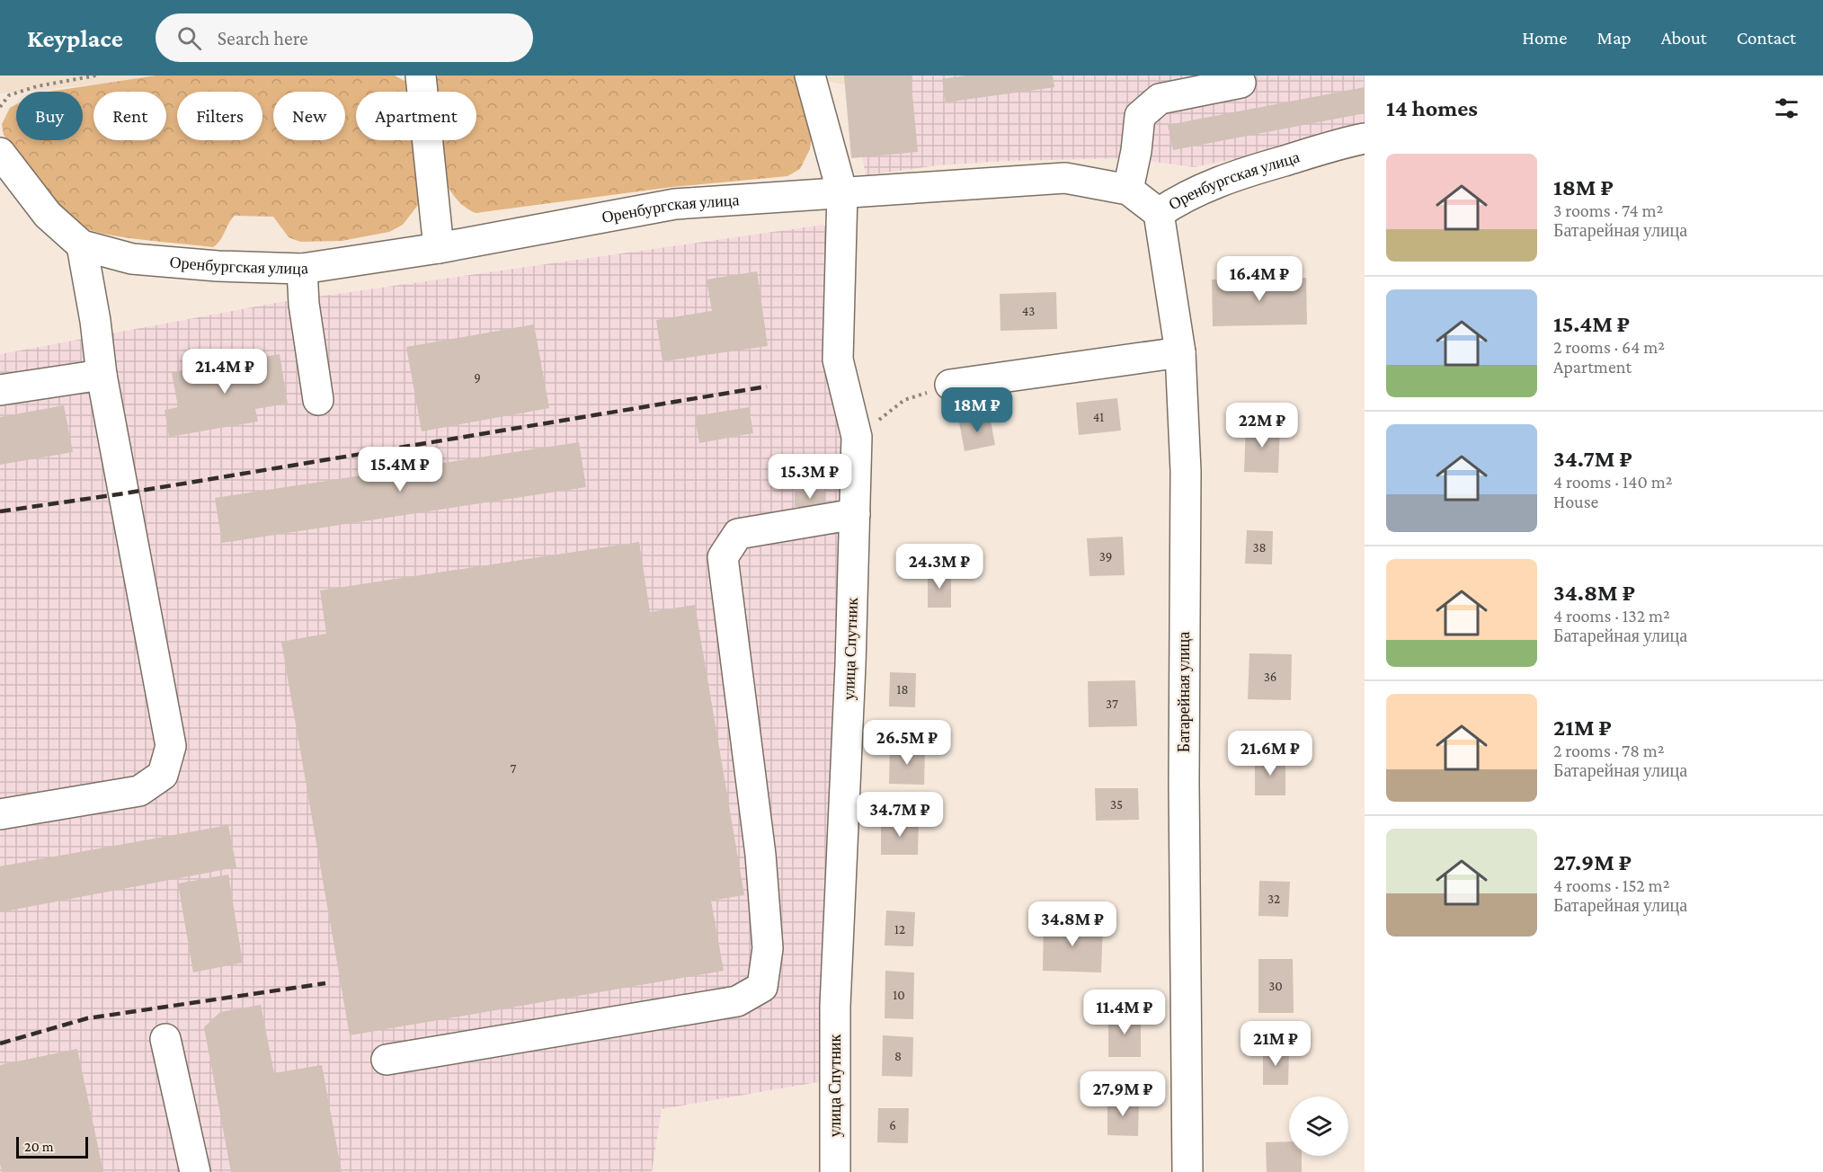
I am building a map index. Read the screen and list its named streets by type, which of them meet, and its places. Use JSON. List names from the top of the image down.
{
  "streets": {
    "street": ["Оренбургская улица", "улица Спутник", "Батарейная улица"]
  },
  "crossings": [
    ["Оренбургская улица", "улица Спутник"],
    ["Оренбургская улица", "Батарейная улица"]
  ],
  "house_numbers": [
    "43",
    "9",
    "41",
    "38",
    "39",
    "36",
    "18",
    "37",
    "7",
    "35",
    "32",
    "12",
    "30",
    "10",
    "8",
    "6"
  ],
  "scale_bar": "20 m",
  "page": {
    "header": "Keyplace",
    "search": "Search here",
    "nav": [
      "Home",
      "Map",
      "About",
      "Contact"
    ],
    "heading": "14 homes",
    "chip": [
      "Buy",
      "Rent",
      "Filters",
      "New",
      "Apartment"
    ],
    "list": [
      {
        "name": "18M ₽",
        "note": "3 rooms · 74 m² · Батарейная улица"
      },
      {
        "name": "15.4M ₽",
        "note": "2 rooms · 64 m² · Apartment"
      },
      {
        "name": "34.7M ₽",
        "note": "4 rooms · 140 m² · House"
      },
      {
        "name": "34.8M ₽",
        "note": "4 rooms · 132 m² · Батарейная улица"
      },
      {
        "name": "21M ₽",
        "note": "2 rooms · 78 m² · Батарейная улица"
      },
      {
        "name": "27.9M ₽",
        "note": "4 rooms · 152 m² · Батарейная улица"
      }
    ],
    "price": [
      "16.4M ₽",
      "21.4M ₽",
      "18M ₽",
      "22M ₽",
      "15.4M ₽",
      "15.3M ₽",
      "24.3M ₽",
      "26.5M ₽",
      "21.6M ₽",
      "34.7M ₽",
      "34.8M ₽",
      "11.4M ₽",
      "21M ₽",
      "27.9M ₽"
    ],
    "scale": "20 m"
  }
}
